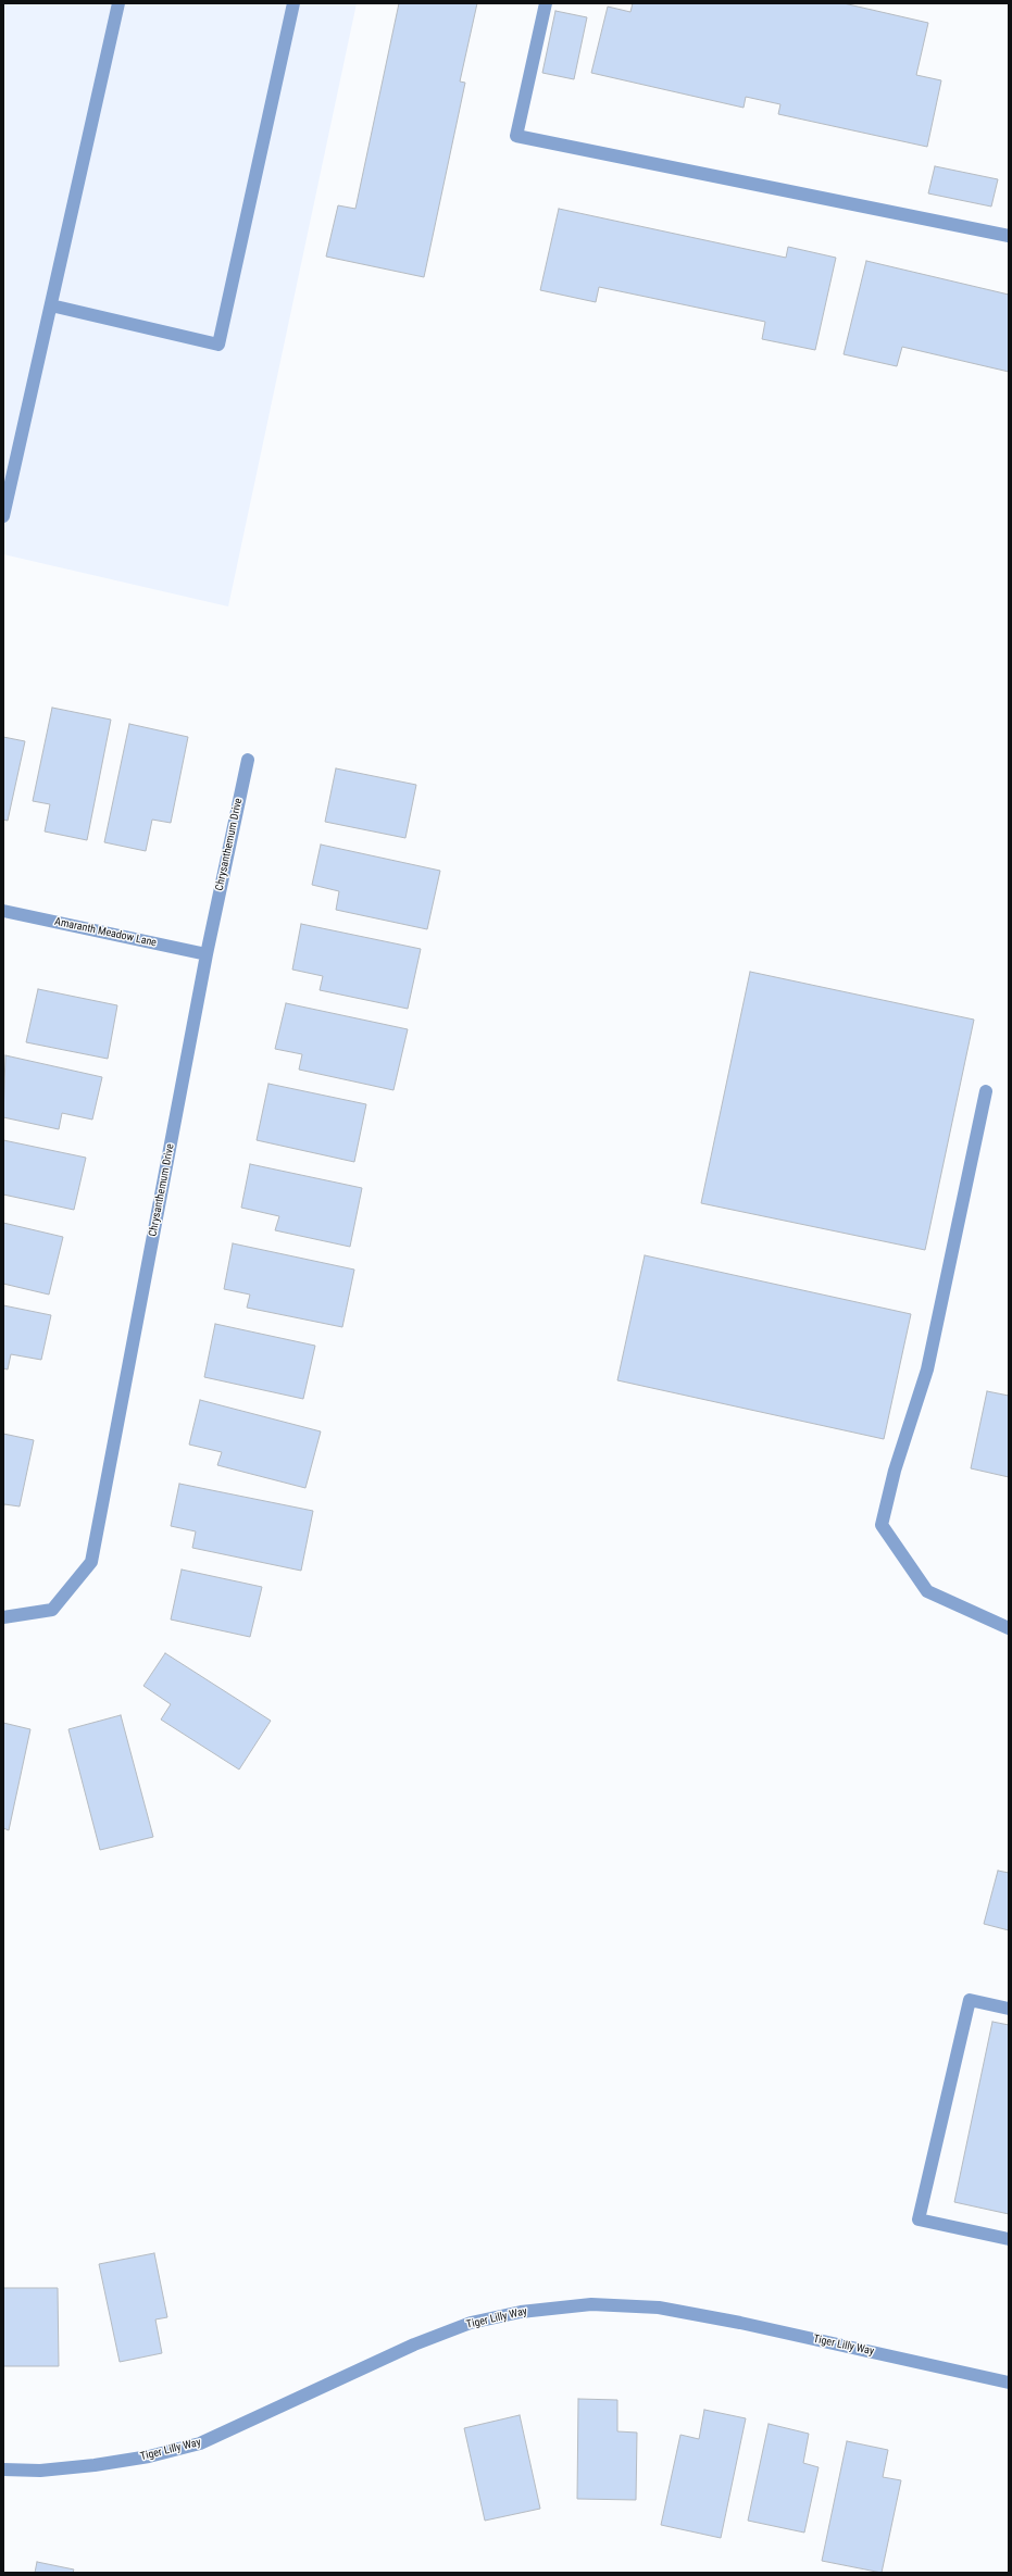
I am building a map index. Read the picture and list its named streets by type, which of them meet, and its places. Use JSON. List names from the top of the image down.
{
  "streets": {
    "street": ["Chrysanthemum Drive", "Amaranth Meadow Lane", "Tiger Lilly Way"]
  },
  "crossings": [
    ["Chrysanthemum Drive", "Amaranth Meadow Lane"]
  ]
}
